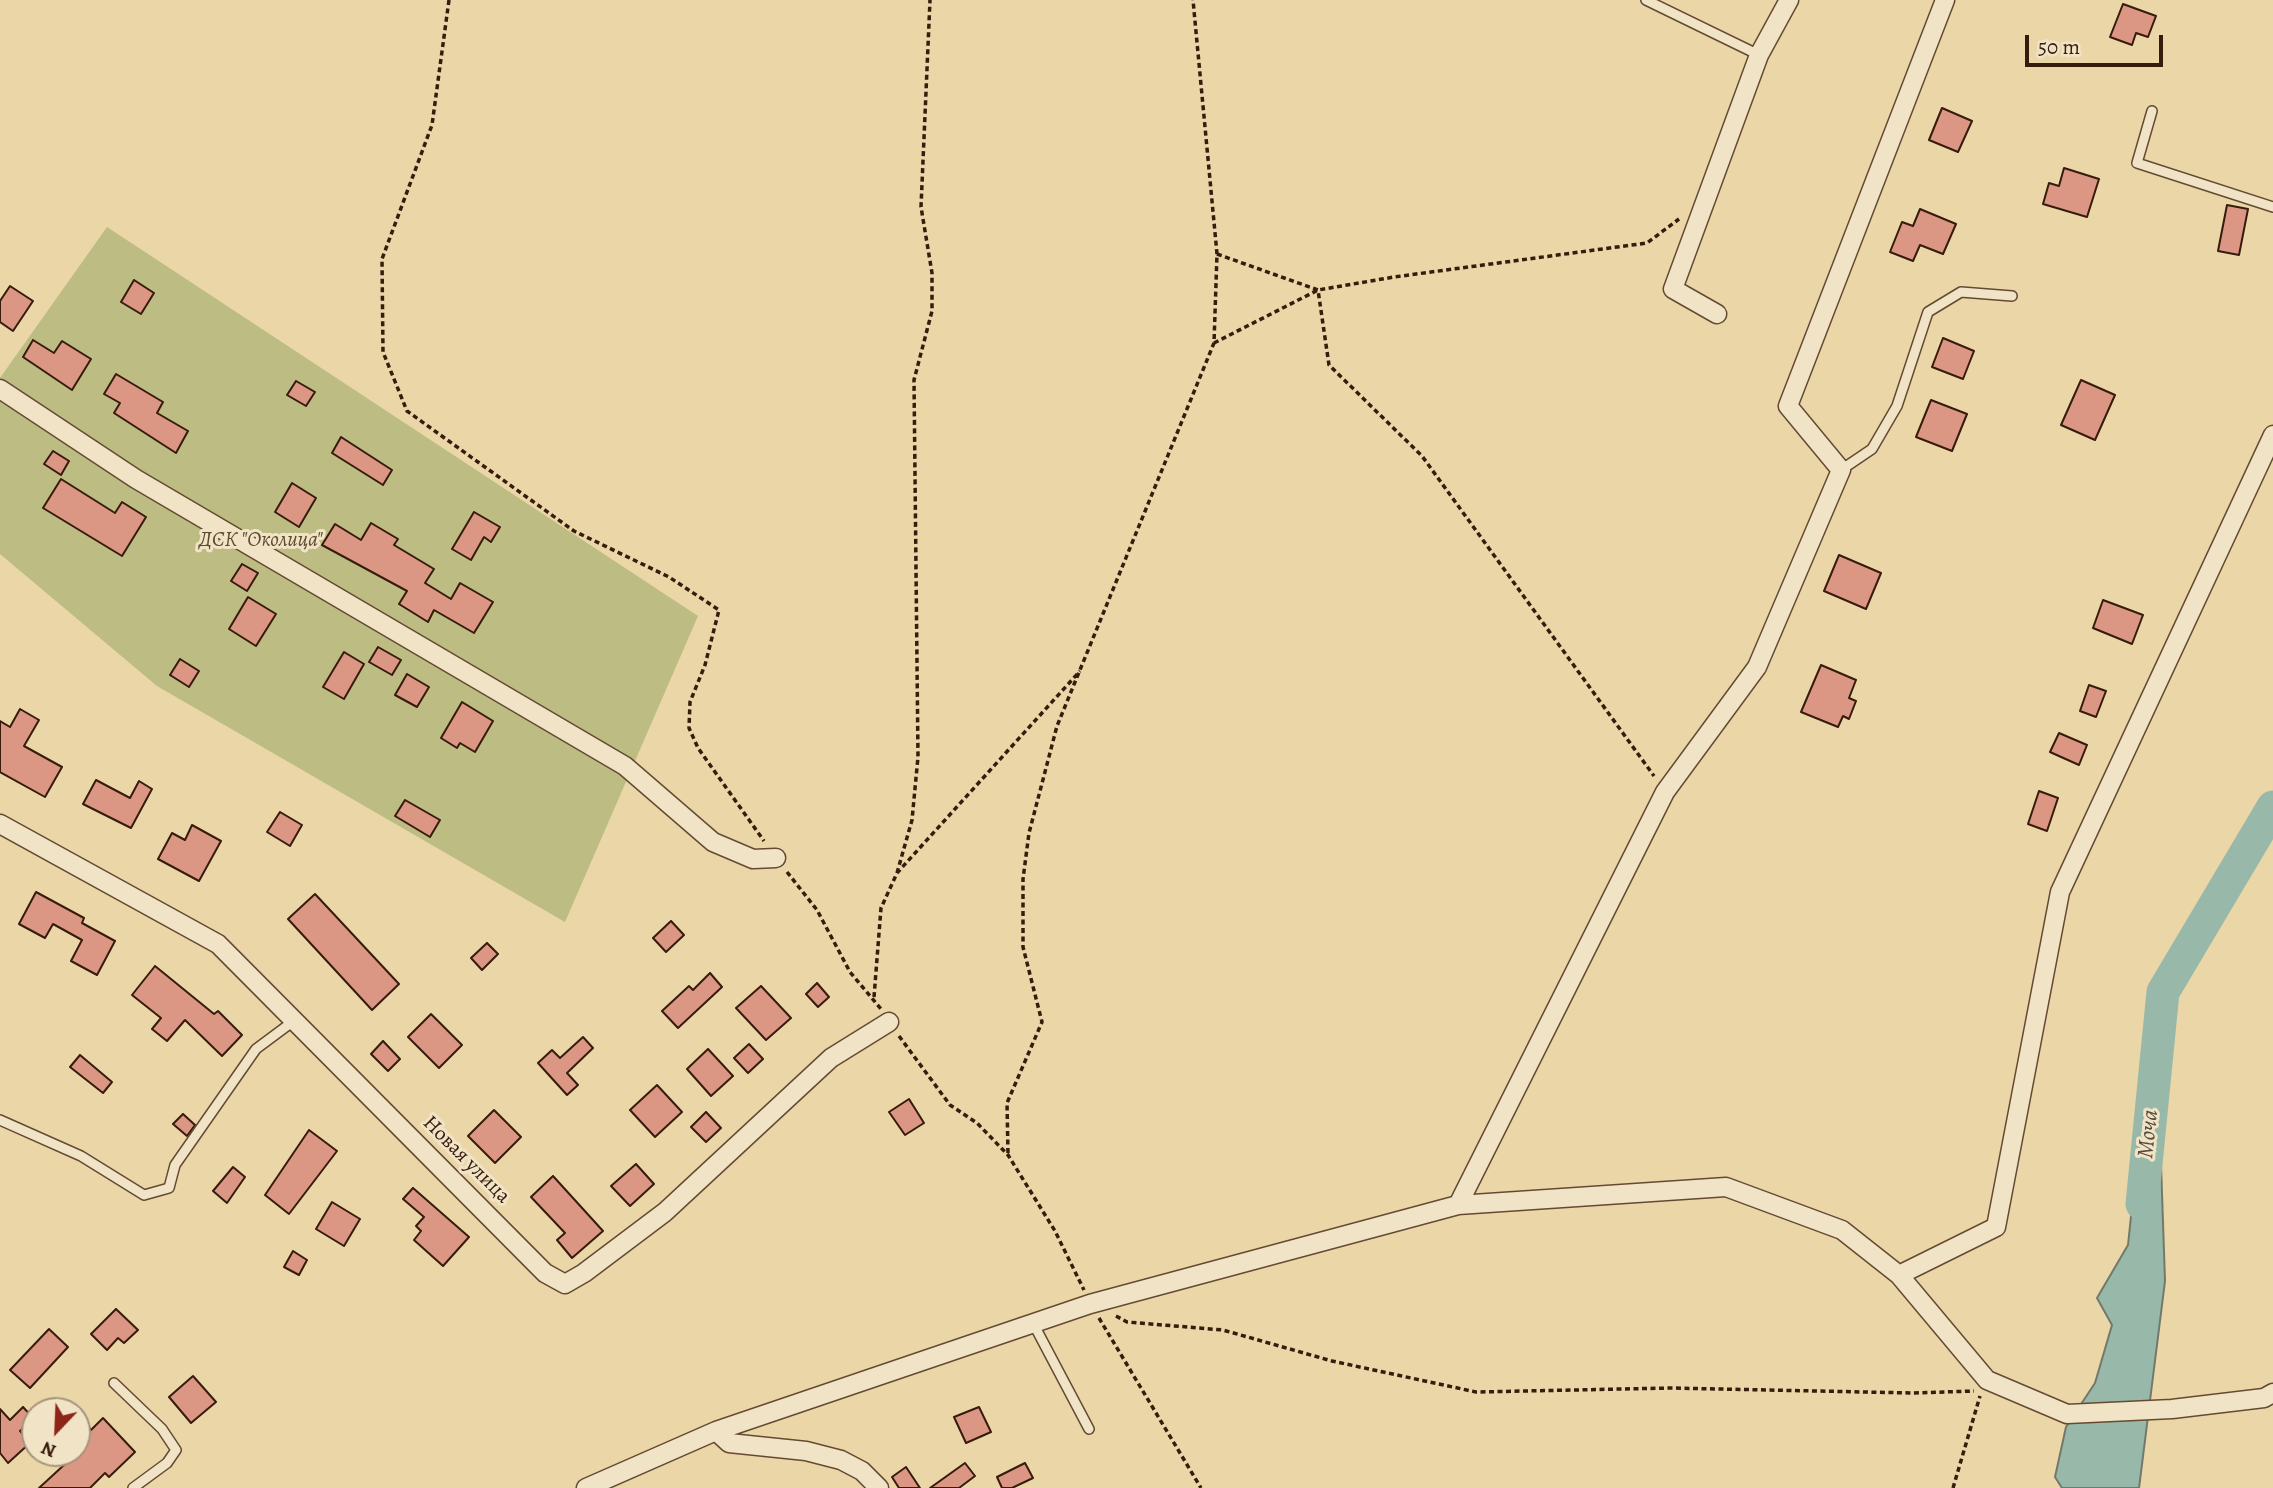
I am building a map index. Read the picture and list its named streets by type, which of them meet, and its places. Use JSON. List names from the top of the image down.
{
  "streets": {
    "street": ["Новая улица"]
  },
  "water": ["Моча"],
  "parks": ["ДСК \"Околица\""],
  "scale_bar": "50 m",
  "north": "bottom left"
}
